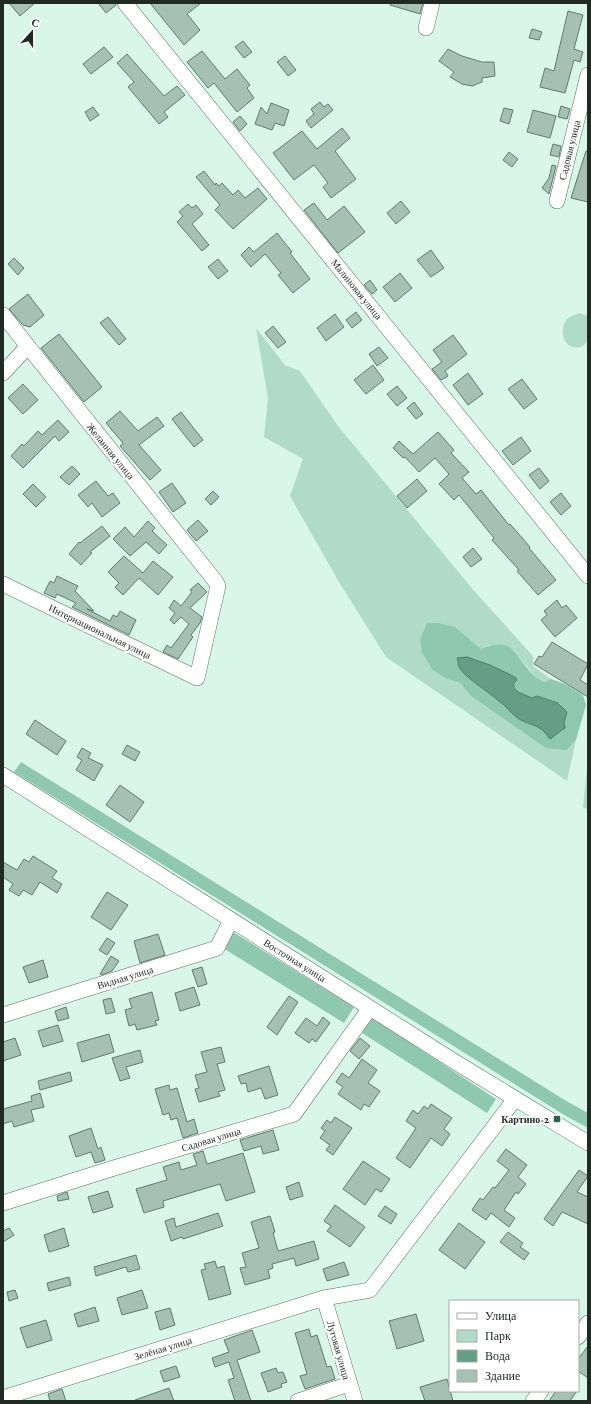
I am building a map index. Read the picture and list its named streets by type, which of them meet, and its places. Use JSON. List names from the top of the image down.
{
  "streets": {
    "street": [
      "Садовая улица",
      "Малиновая улица",
      "Желанная улица",
      "Интернациональная улица",
      "Восточная улица",
      "Видная улица",
      "Зелёная улица",
      "Луговая улица"
    ]
  },
  "crossings": [
    ["Садовая улица", "Восточная улица"],
    ["Желанная улица", "Интернациональная улица"],
    ["Восточная улица", "Видная улица"],
    ["Восточная улица", "Зелёная улица"],
    ["Зелёная улица", "Луговая улица"]
  ],
  "places": {
    "transit": ["Картино-2"]
  },
  "legend": [
    "Улица",
    "Парк",
    "Вода",
    "Здание"
  ],
  "north": "top"
}
